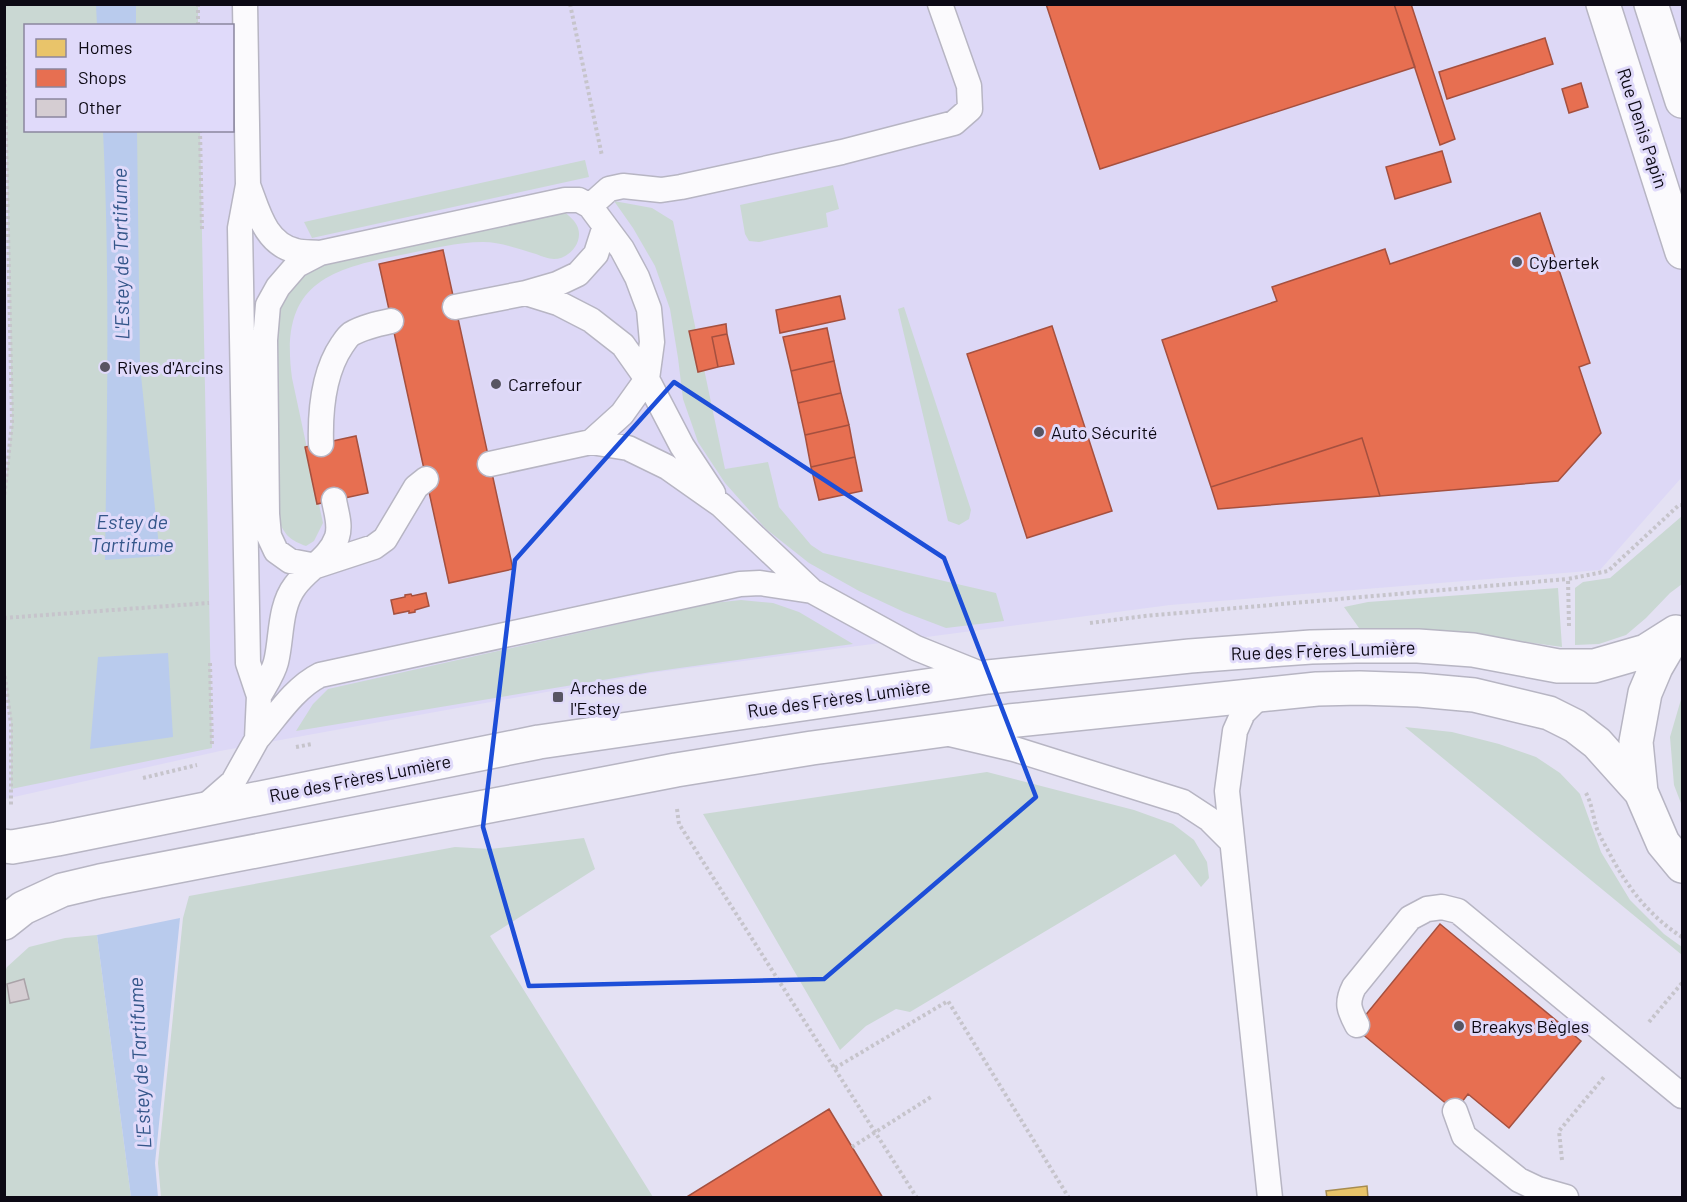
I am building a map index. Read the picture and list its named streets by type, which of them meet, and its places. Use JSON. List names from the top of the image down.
{
  "streets": {
    "main road": ["Rue Denis Papin", "Rue des Frères Lumière"]
  },
  "water": ["L'Estey de Tartifume", "Estey de Tartifume"],
  "places": {
    "other": [
      "Cybertek",
      "Rives d'Arcins",
      "Carrefour",
      "Auto Sécurité",
      "Breakys Bègles"
    ],
    "transit": ["Arches de l'Estey"]
  },
  "legend": ["Homes", "Shops", "Other"]
}
